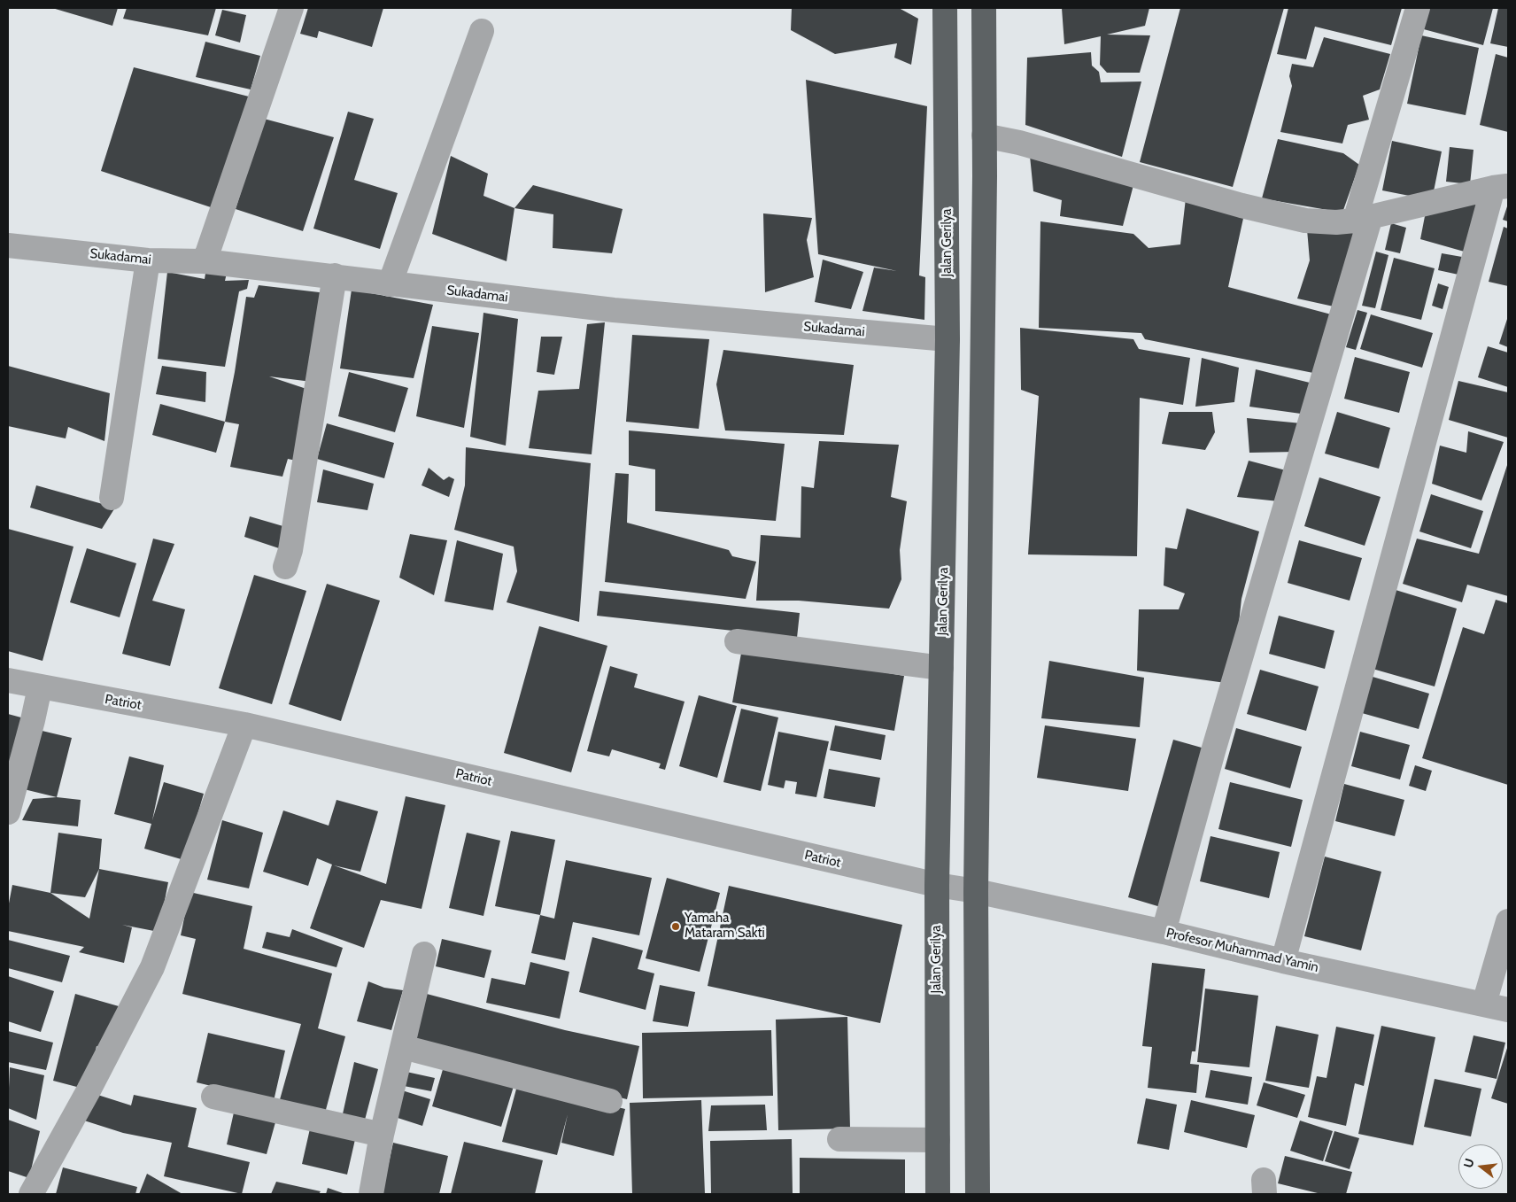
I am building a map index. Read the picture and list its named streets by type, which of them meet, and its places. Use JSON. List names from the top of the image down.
{
  "streets": {
    "highway": ["Jalan Gerilya"],
    "street": ["Sukadamai", "Patriot", "Profesor Muhammad Yamin"]
  },
  "crossings": [
    ["Jalan Gerilya", "Sukadamai"],
    ["Jalan Gerilya", "Patriot"],
    ["Patriot", "Profesor Muhammad Yamin"]
  ],
  "places": ["Yamaha Mataram Sakti"],
  "north": "left"
}
